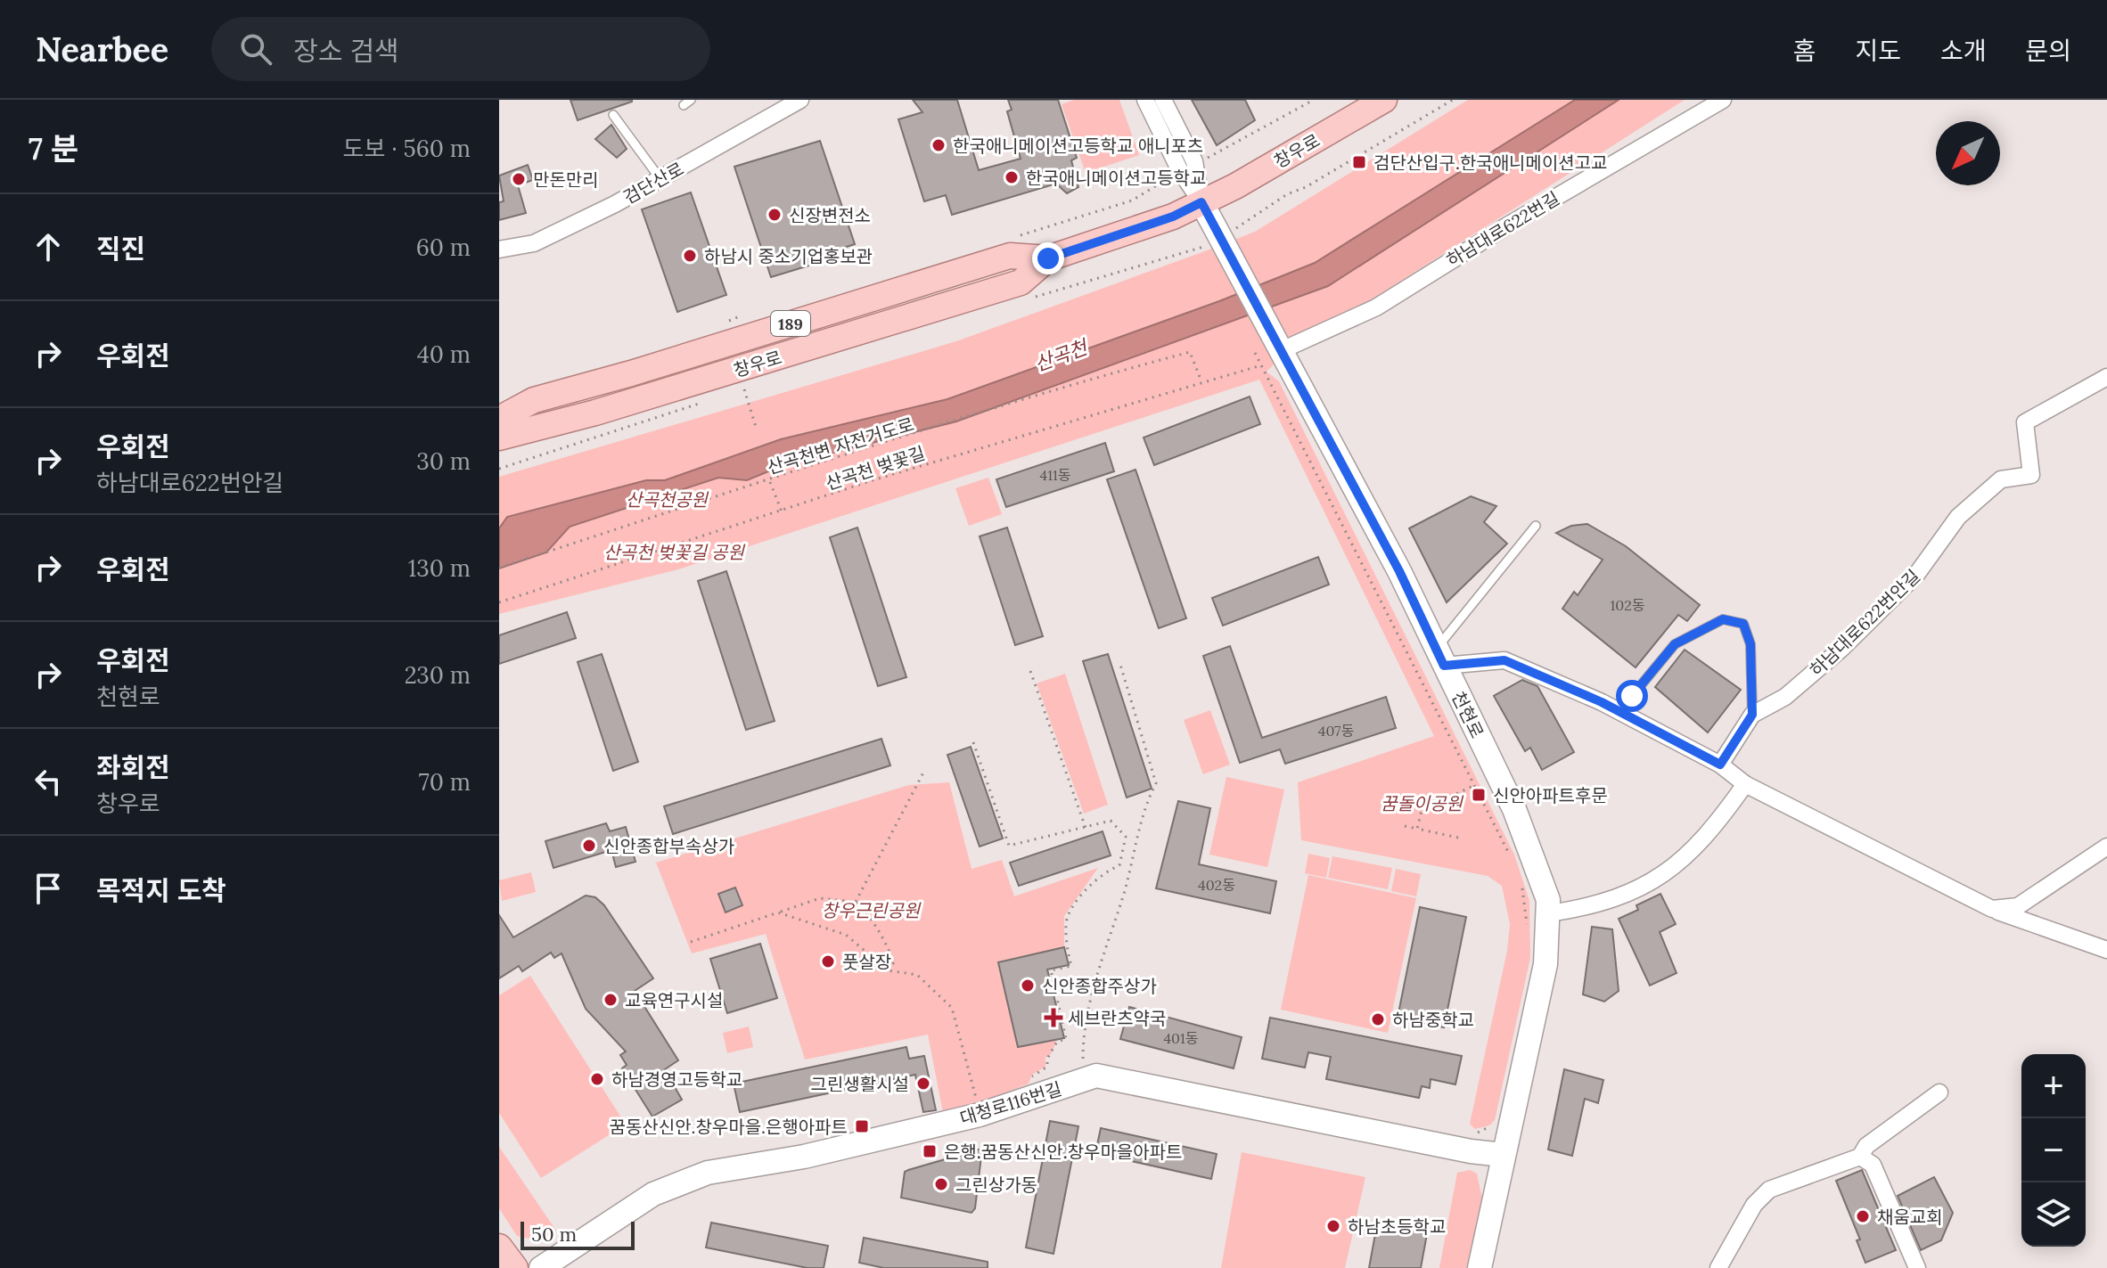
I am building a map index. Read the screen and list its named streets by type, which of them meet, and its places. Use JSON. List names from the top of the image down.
{
  "streets": {
    "main road": [
      "창우로",
      "189",
      "천현로",
      "대청로116번길"
    ],
    "street": ["검단산로", "하남대로622번길", "하남대로622번안길"],
    "path": ["산곡천변 자전거도로", "산곡천 벚꽃길"]
  },
  "crossings": [
    ["창우로", "천현로"],
    ["하남대로622번길", "산곡천 벚꽃길"],
    ["하남대로622번길", "천현로"],
    ["산곡천변 자전거도로", "산곡천 벚꽃길"],
    ["산곡천 벚꽃길", "천현로"],
    ["천현로", "대청로116번길"]
  ],
  "water": ["산곡천"],
  "parks": [
    "산곡천공원",
    "산곡천 벚꽃길 공원",
    "꿈돌이공원",
    "창우근린공원"
  ],
  "places": {
    "other": [
      "한국애니메이션고등학교 애니포츠",
      "한국애니메이션고등학교",
      "만돈만리",
      "신장변전소",
      "하남시 중소기업홍보관",
      "신안종합부속상가",
      "풋살장",
      "신안종합주상가",
      "교육연구시설",
      "하남중학교",
      "하남경영고등학교",
      "그린생활시설",
      "그린상가동",
      "채움교회",
      "하남초등학교"
    ],
    "transit": [
      "검단산입구.한국애니메이션고교",
      "신안아파트후문",
      "꿈동산신안.창우마을.은행아파트",
      "은행.꿈동산신안.창우마을아파트"
    ],
    "health": ["세브란츠약국"]
  },
  "house_numbers": [
    "411동",
    "102동",
    "407동",
    "402동",
    "401동"
  ],
  "scale_bar": "50 m",
  "north": "bottom left",
  "page": {
    "header": "Nearbee",
    "search": "장소 검색",
    "nav": [
      "홈",
      "지도",
      "소개",
      "문의"
    ],
    "heading": ["7 분", "도보 · 560 m"],
    "list": [
      ["직진", "60 m"],
      ["우회전", "40 m"],
      ["우회전", "하남대로622번안길", "30 m"],
      ["우회전", "130 m"],
      ["우회전", "천현로", "230 m"],
      ["좌회전", "창우로", "70 m"],
      "목적지 도착"
    ],
    "map_buttons": ["+", "−"],
    "scale": "50 m"
  }
}
